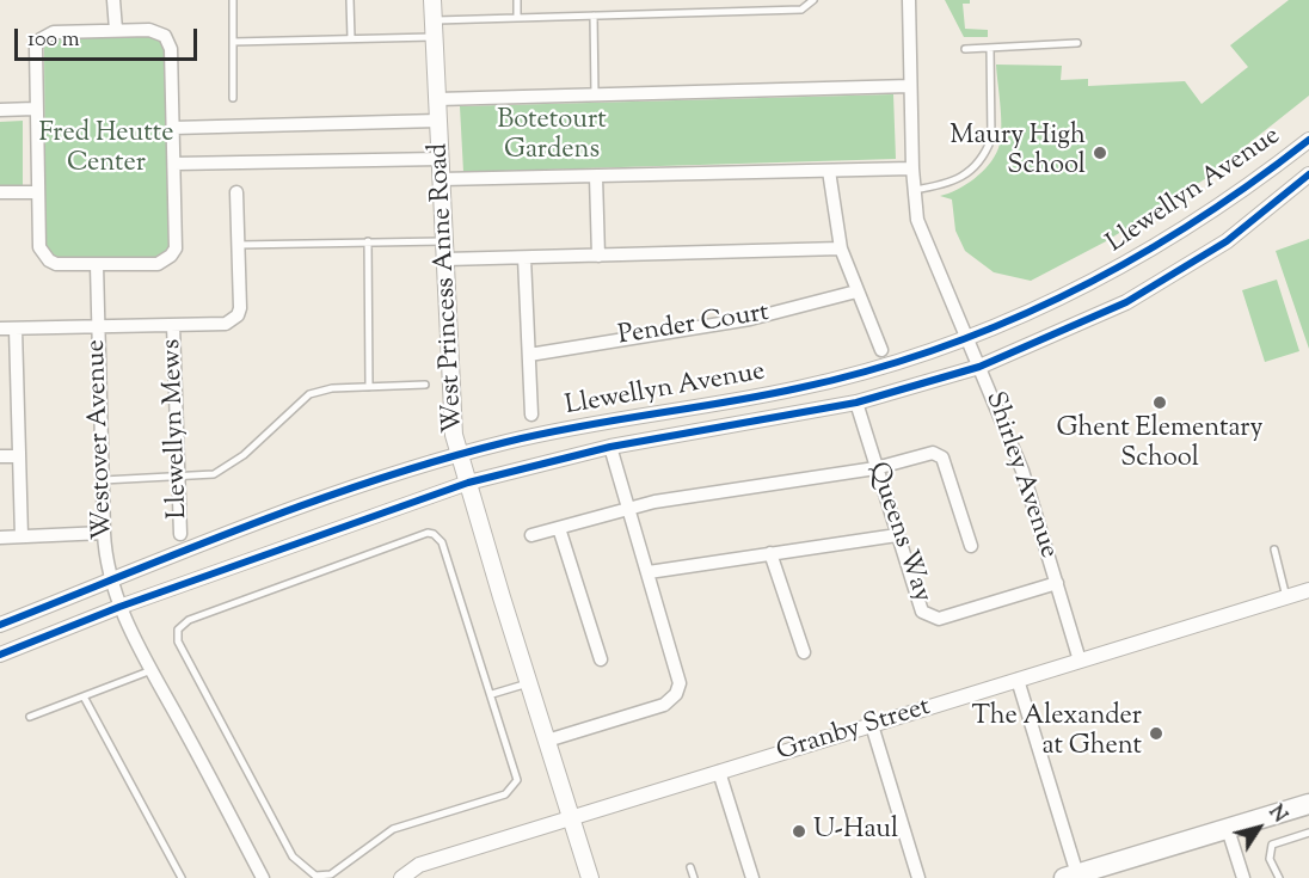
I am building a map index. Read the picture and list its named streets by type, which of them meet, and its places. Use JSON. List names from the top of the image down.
{
  "streets": {
    "main road": ["West Princess Anne Road"],
    "street": [
      "Llewellyn Avenue",
      "Pender Court",
      "Llewellyn Mews",
      "Westover Avenue",
      "Shirley Avenue",
      "Queens Way",
      "Granby Street"
    ]
  },
  "crossings": [
    ["Llewellyn Avenue", "West Princess Anne Road"],
    ["Llewellyn Avenue", "Westover Avenue"],
    ["Llewellyn Avenue", "Shirley Avenue"],
    ["Llewellyn Avenue", "Queens Way"],
    ["West Princess Anne Road", "Granby Street"],
    ["Llewellyn Mews", "Westover Avenue"],
    ["Shirley Avenue", "Queens Way"],
    ["Shirley Avenue", "Granby Street"]
  ],
  "parks": ["Botetourt Gardens", "Fred Heutte Center"],
  "places": [
    "Maury High School",
    "Ghent Elementary School",
    "The Alexander at Ghent",
    "U-Haul"
  ],
  "scale_bar": "100 m",
  "north": "top right"
}
